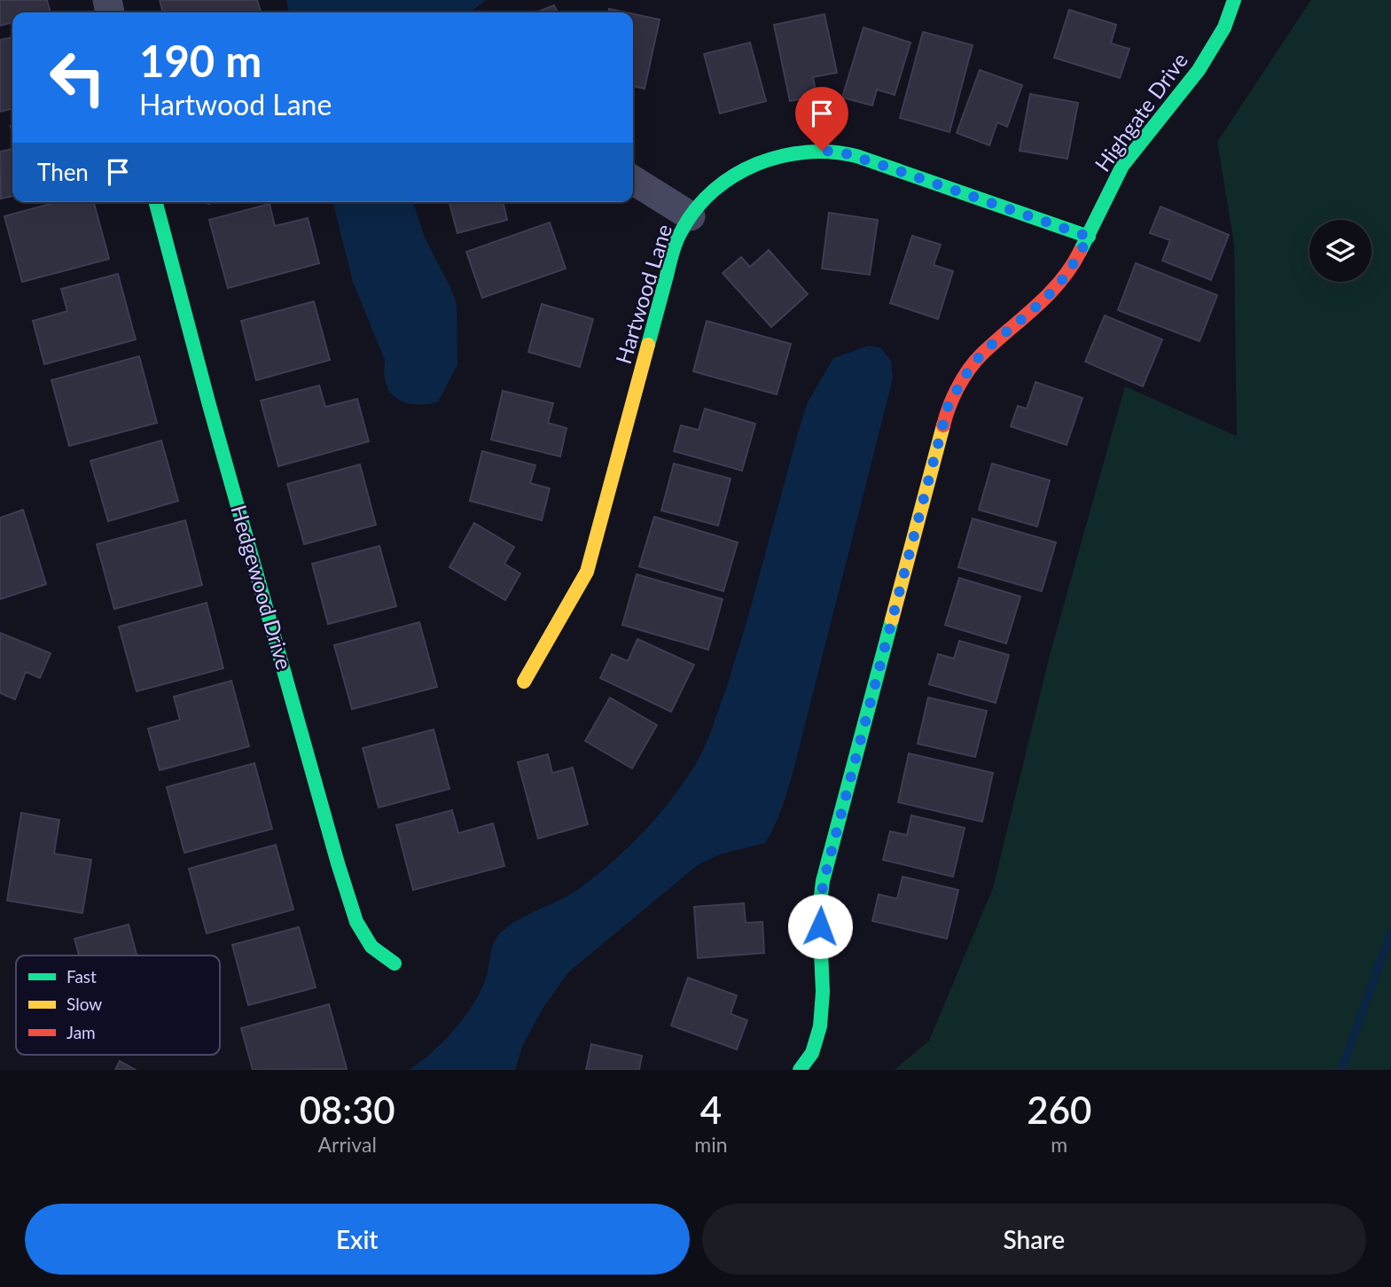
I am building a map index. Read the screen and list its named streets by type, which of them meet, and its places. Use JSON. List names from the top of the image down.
{
  "streets": {
    "street": ["Highgate Drive", "Hartwood Lane", "Hedgewood Drive"]
  },
  "crossings": [
    ["Highgate Drive", "Hartwood Lane"]
  ],
  "legend": ["Fast", "Slow", "Jam"],
  "page": {
    "turn": ["190 m", "Hartwood Lane"],
    "then": "Then",
    "eta": [
      "08:30",
      "Arrival",
      "4",
      "min",
      "260",
      "m"
    ],
    "buttons": ["Exit", "Share"]
  }
}
